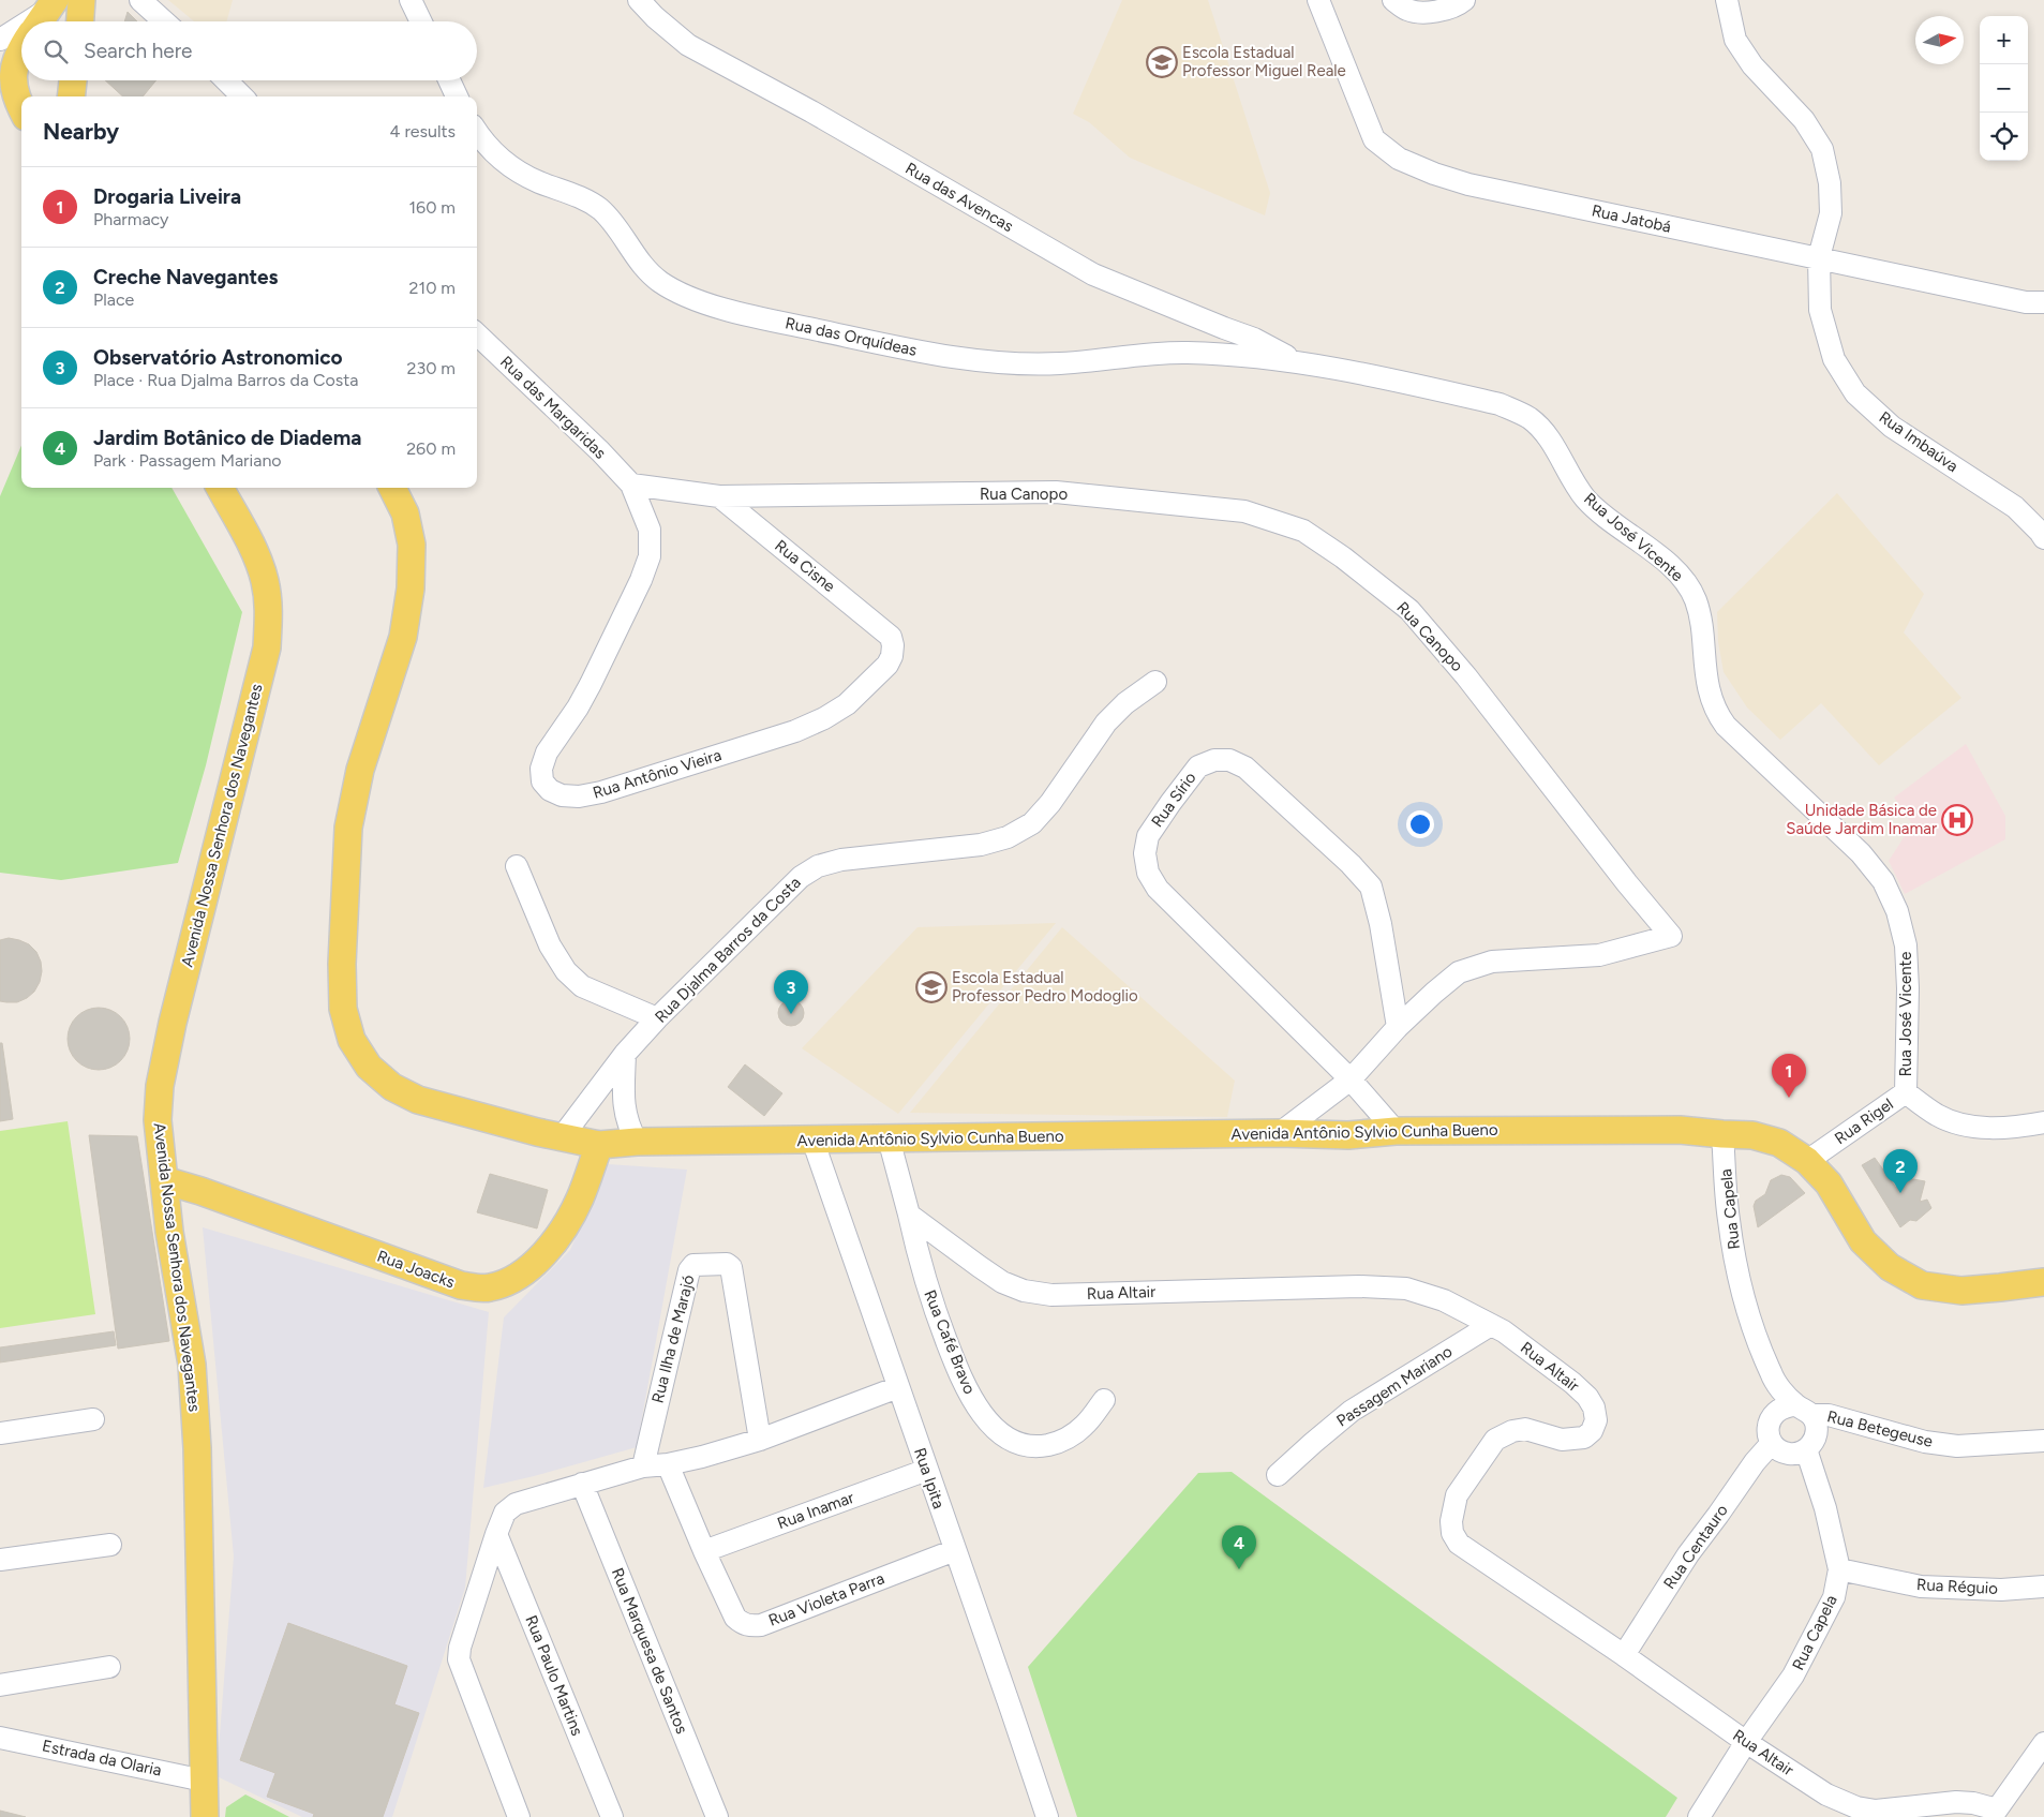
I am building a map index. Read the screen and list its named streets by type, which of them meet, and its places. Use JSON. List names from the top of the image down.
{
  "streets": {
    "main road": ["Avenida Nossa Senhora dos Navegantes", "Avenida Antônio Sylvio Cunha Bueno", "Rua Joacks"],
    "street": [
      "Rua das Avencas",
      "Rua Jatobá",
      "Rua das Orquídeas",
      "Rua das Margaridas",
      "Rua Imbaúva",
      "Rua Canopo",
      "Rua José Vicente",
      "Rua Cisne",
      "Rua Antônio Vieira",
      "Rua Sírio",
      "Rua Djalma Barros da Costa",
      "Rua Rigel",
      "Rua Capela",
      "Rua Altair",
      "Rua Ilha de Marajó",
      "Rua Café Bravo",
      "Passagem Mariano",
      "Rua Betegeuse",
      "Rua Ipita",
      "Rua Inamar",
      "Rua Centauro",
      "Rua Réguio",
      "Rua Violeta Parra",
      "Rua Marquesa de Santos",
      "Rua Paulo Martins",
      "Estrada da Olaria"
    ]
  },
  "crossings": [
    ["Rua das Avencas", "Rua das Orquídeas"],
    ["Rua das Avencas", "Rua José Vicente"],
    ["Rua Jatobá", "Rua Imbaúva"],
    ["Rua das Orquídeas", "Rua José Vicente"],
    ["Rua das Margaridas", "Rua Canopo"],
    ["Rua das Margaridas", "Rua Antônio Vieira"],
    ["Rua Canopo", "Rua Cisne"],
    ["Rua Canopo", "Rua Antônio Vieira"],
    ["Rua Canopo", "Rua Sírio"],
    ["Rua Canopo", "Avenida Antônio Sylvio Cunha Bueno"],
    ["Rua José Vicente", "Rua Rigel"],
    ["Rua Cisne", "Rua Antônio Vieira"],
    ["Rua Sírio", "Avenida Antônio Sylvio Cunha Bueno"],
    ["Avenida Nossa Senhora dos Navegantes", "Rua Joacks"],
    ["Avenida Nossa Senhora dos Navegantes", "Estrada da Olaria"],
    ["Rua Djalma Barros da Costa", "Avenida Antônio Sylvio Cunha Bueno"],
    ["Rua Rigel", "Avenida Antônio Sylvio Cunha Bueno"],
    ["Avenida Antônio Sylvio Cunha Bueno", "Rua Capela"],
    ["Avenida Antônio Sylvio Cunha Bueno", "Rua Joacks"],
    ["Avenida Antônio Sylvio Cunha Bueno", "Rua Ipita"],
    ["Rua Capela", "Rua Altair"],
    ["Rua Capela", "Rua Betegeuse"],
    ["Rua Capela", "Rua Centauro"],
    ["Rua Capela", "Rua Réguio"],
    ["Rua Altair", "Rua Café Bravo"],
    ["Rua Altair", "Passagem Mariano"],
    ["Rua Altair", "Rua Centauro"],
    ["Rua Betegeuse", "Rua Centauro"],
    ["Rua Ipita", "Rua Inamar"],
    ["Rua Ipita", "Rua Violeta Parra"],
    ["Rua Inamar", "Rua Violeta Parra"]
  ],
  "places": {
    "school or university": ["Escola Estadual Professor Miguel Reale", "Escola Estadual Professor Pedro Modoglio"],
    "hospital": ["Unidade Básica de Saúde Jardim Inamar"]
  },
  "north": "right",
  "page": {
    "map_buttons": ["+", "−"],
    "search": "Search here",
    "heading": ["Nearby", "4 results"],
    "list": [
      {
        "mark": "1",
        "name": "Drogaria Liveira",
        "note": "Pharmacy",
        "value": "160 m"
      },
      {
        "mark": "2",
        "name": "Creche Navegantes",
        "note": "Place",
        "value": "210 m"
      },
      {
        "mark": "3",
        "name": "Observatório Astronomico",
        "note": "Place · Rua Djalma Barros da Costa",
        "value": "230 m"
      },
      {
        "mark": "4",
        "name": "Jardim Botânico de Diadema",
        "note": "Park · Passagem Mariano",
        "value": "260 m"
      }
    ],
    "pins": [
      "3",
      "1",
      "2",
      "4"
    ]
  }
}
